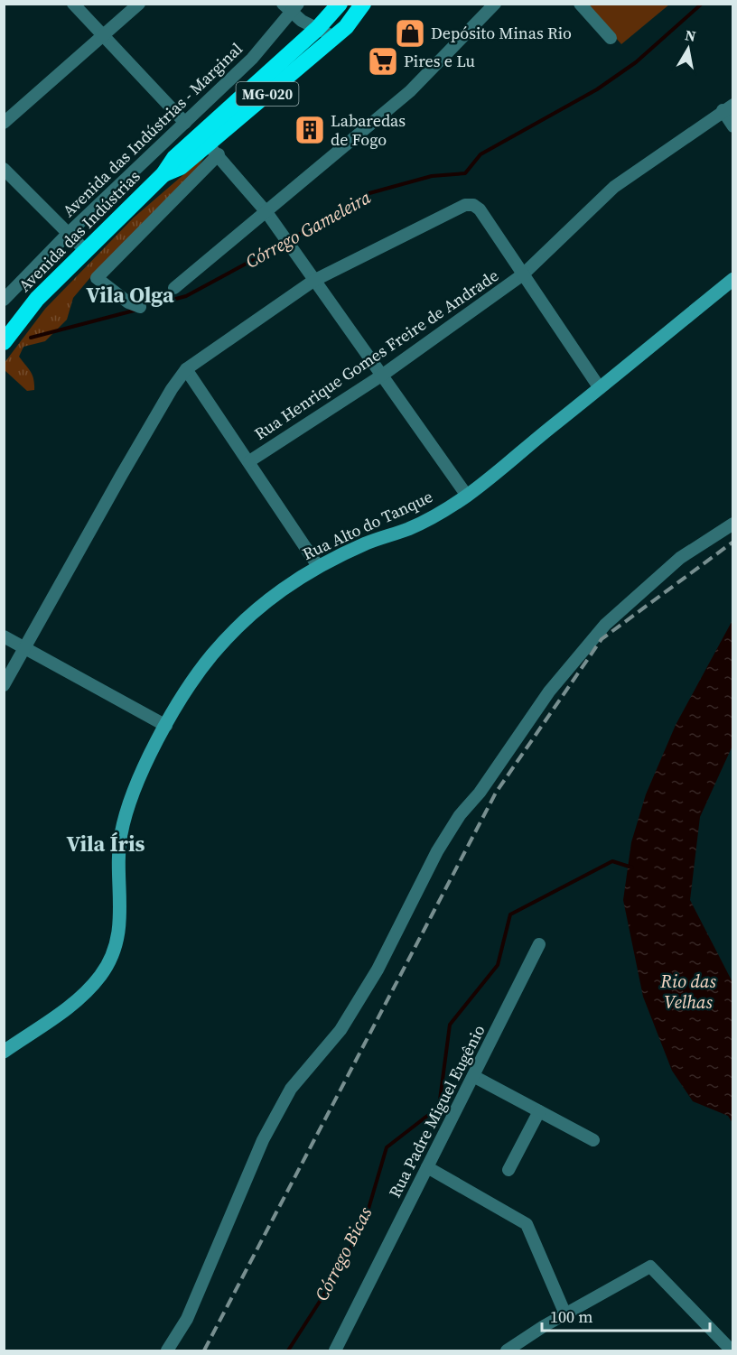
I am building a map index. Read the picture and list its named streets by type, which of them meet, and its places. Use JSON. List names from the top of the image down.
{
  "streets": {
    "highway": ["MG-020", "Avenida das Indústrias"],
    "main road": ["Rua Alto do Tanque"],
    "street": ["Avenida das Indústrias - Marginal", "Rua Henrique Gomes Freire de Andrade", "Rua Padre Miguel Eugênio"]
  },
  "districts": ["Vila Olga", "Vila Íris"],
  "water": ["Córrego Gameleira", "Rio das Velhas", "Córrego Bicas"],
  "places": {
    "shop": ["Depósito Minas Rio"],
    "supermarket": ["Pires e Lu"],
    "building": ["Labaredas de Fogo"]
  },
  "scale_bar": "100 m",
  "north": "top"
}
